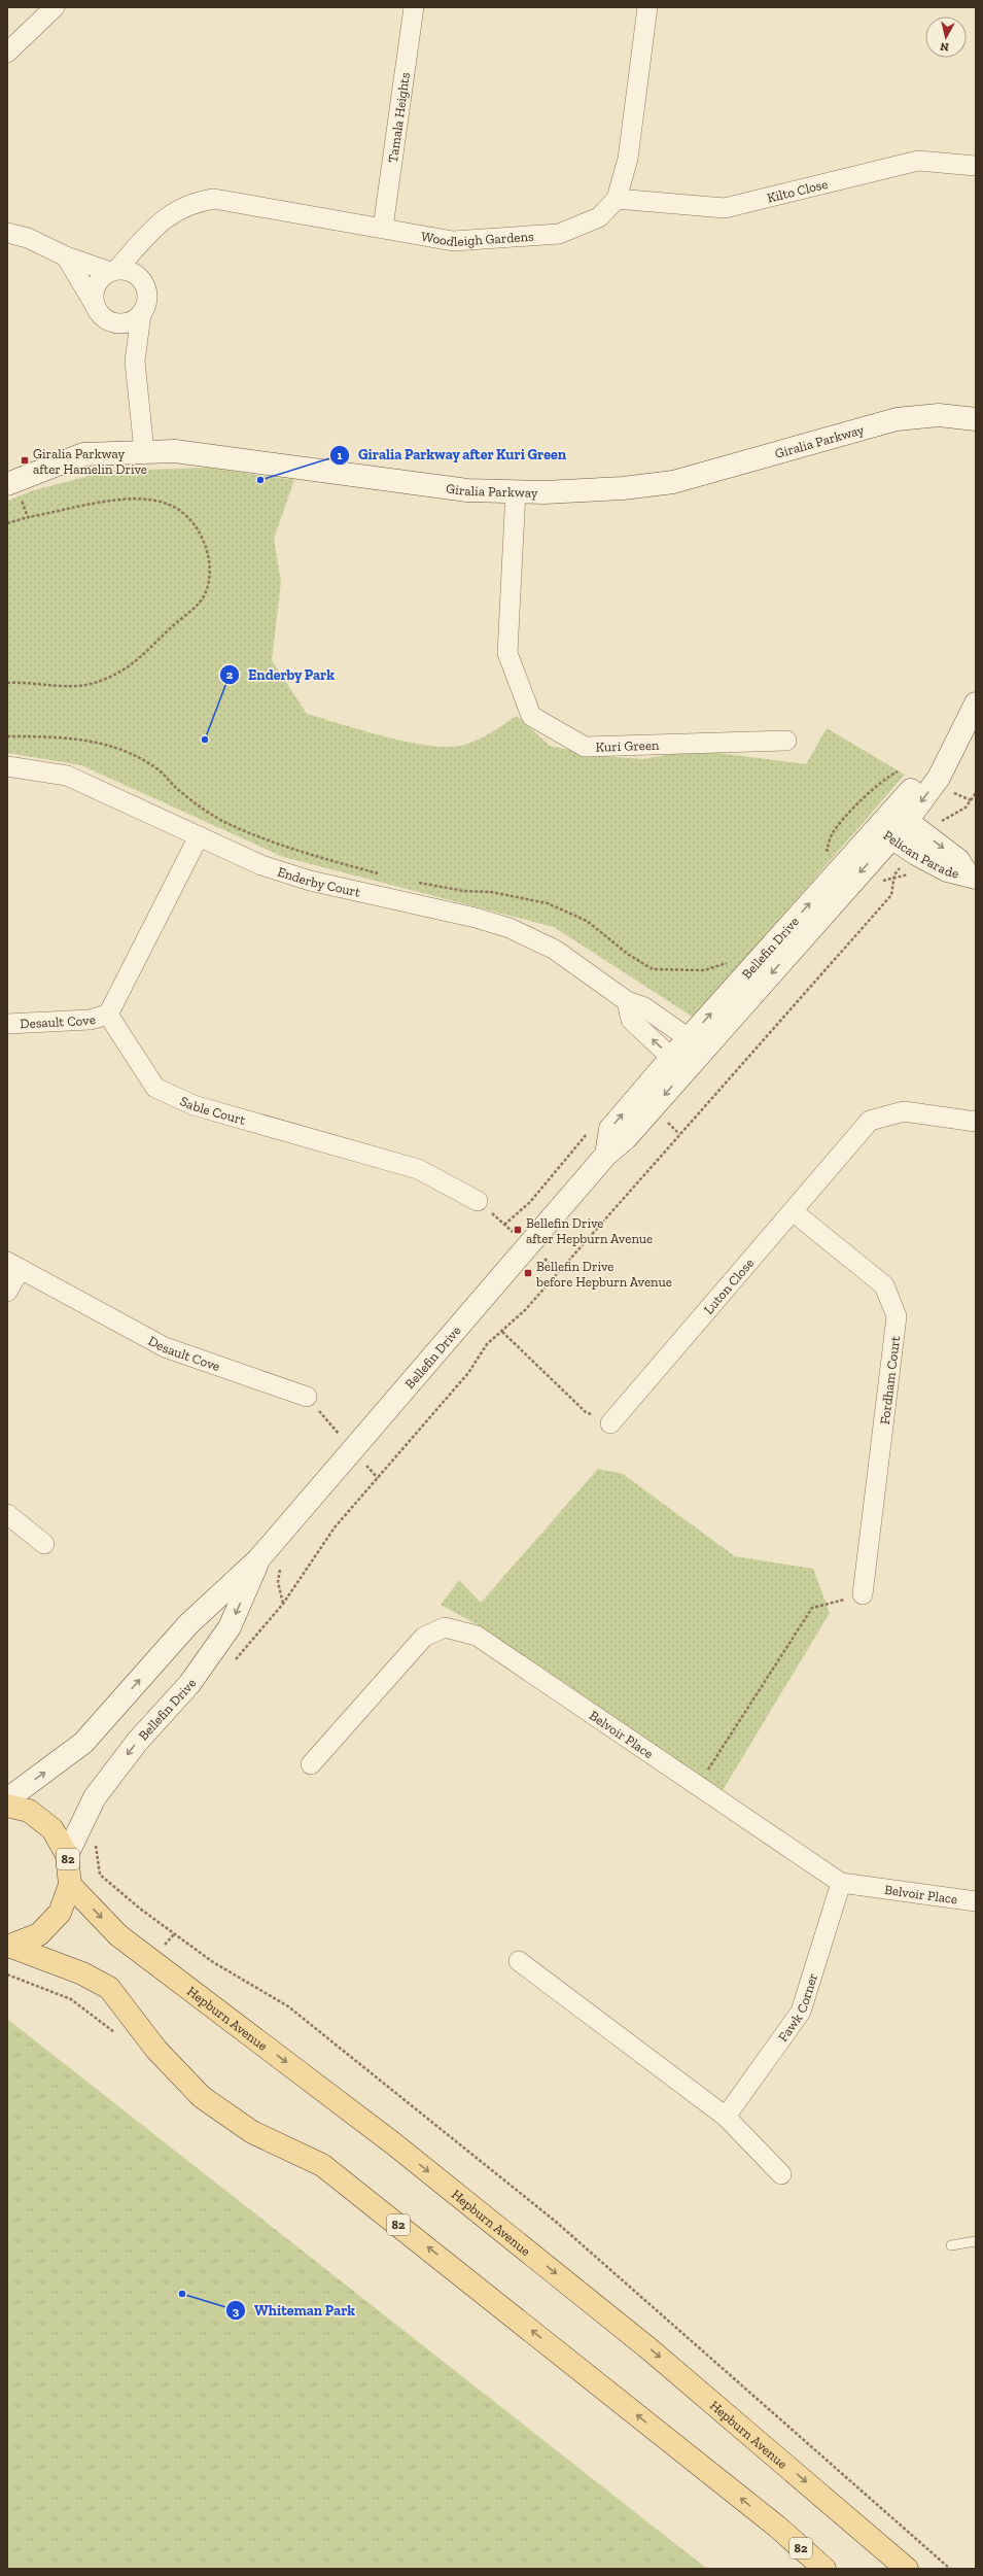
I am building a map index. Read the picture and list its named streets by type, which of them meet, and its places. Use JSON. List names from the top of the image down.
{
  "streets": {
    "main road": [
      "Giralia Parkway",
      "Pelican Parade",
      "Bellefin Drive",
      "82",
      "Hepburn Avenue"
    ],
    "street": [
      "Tamala Heights",
      "Kilto Close",
      "Woodleigh Gardens",
      "Kuri Green",
      "Enderby Court",
      "Desault Cove",
      "Sable Court",
      "Luton Close",
      "Fordham Court",
      "Belvoir Place",
      "Fawk Corner"
    ]
  },
  "crossings": [
    ["Tamala Heights", "Woodleigh Gardens"],
    ["Kilto Close", "Woodleigh Gardens"],
    ["Giralia Parkway", "Kuri Green"],
    ["Pelican Parade", "Bellefin Drive"],
    ["Enderby Court", "Bellefin Drive"],
    ["Bellefin Drive", "82"],
    ["Desault Cove", "Sable Court"],
    ["Luton Close", "Fordham Court"],
    ["Belvoir Place", "Fawk Corner"],
    ["82", "Hepburn Avenue"]
  ],
  "places": {
    "transit": ["Giralia Parkway after Hamelin Drive", "Bellefin Drive after Hepburn Avenue", "Bellefin Drive before Hepburn Avenue"],
    "other": ["Giralia Parkway after Kuri Green", "Enderby Park", "Whiteman Park"]
  },
  "north": "bottom"
}
